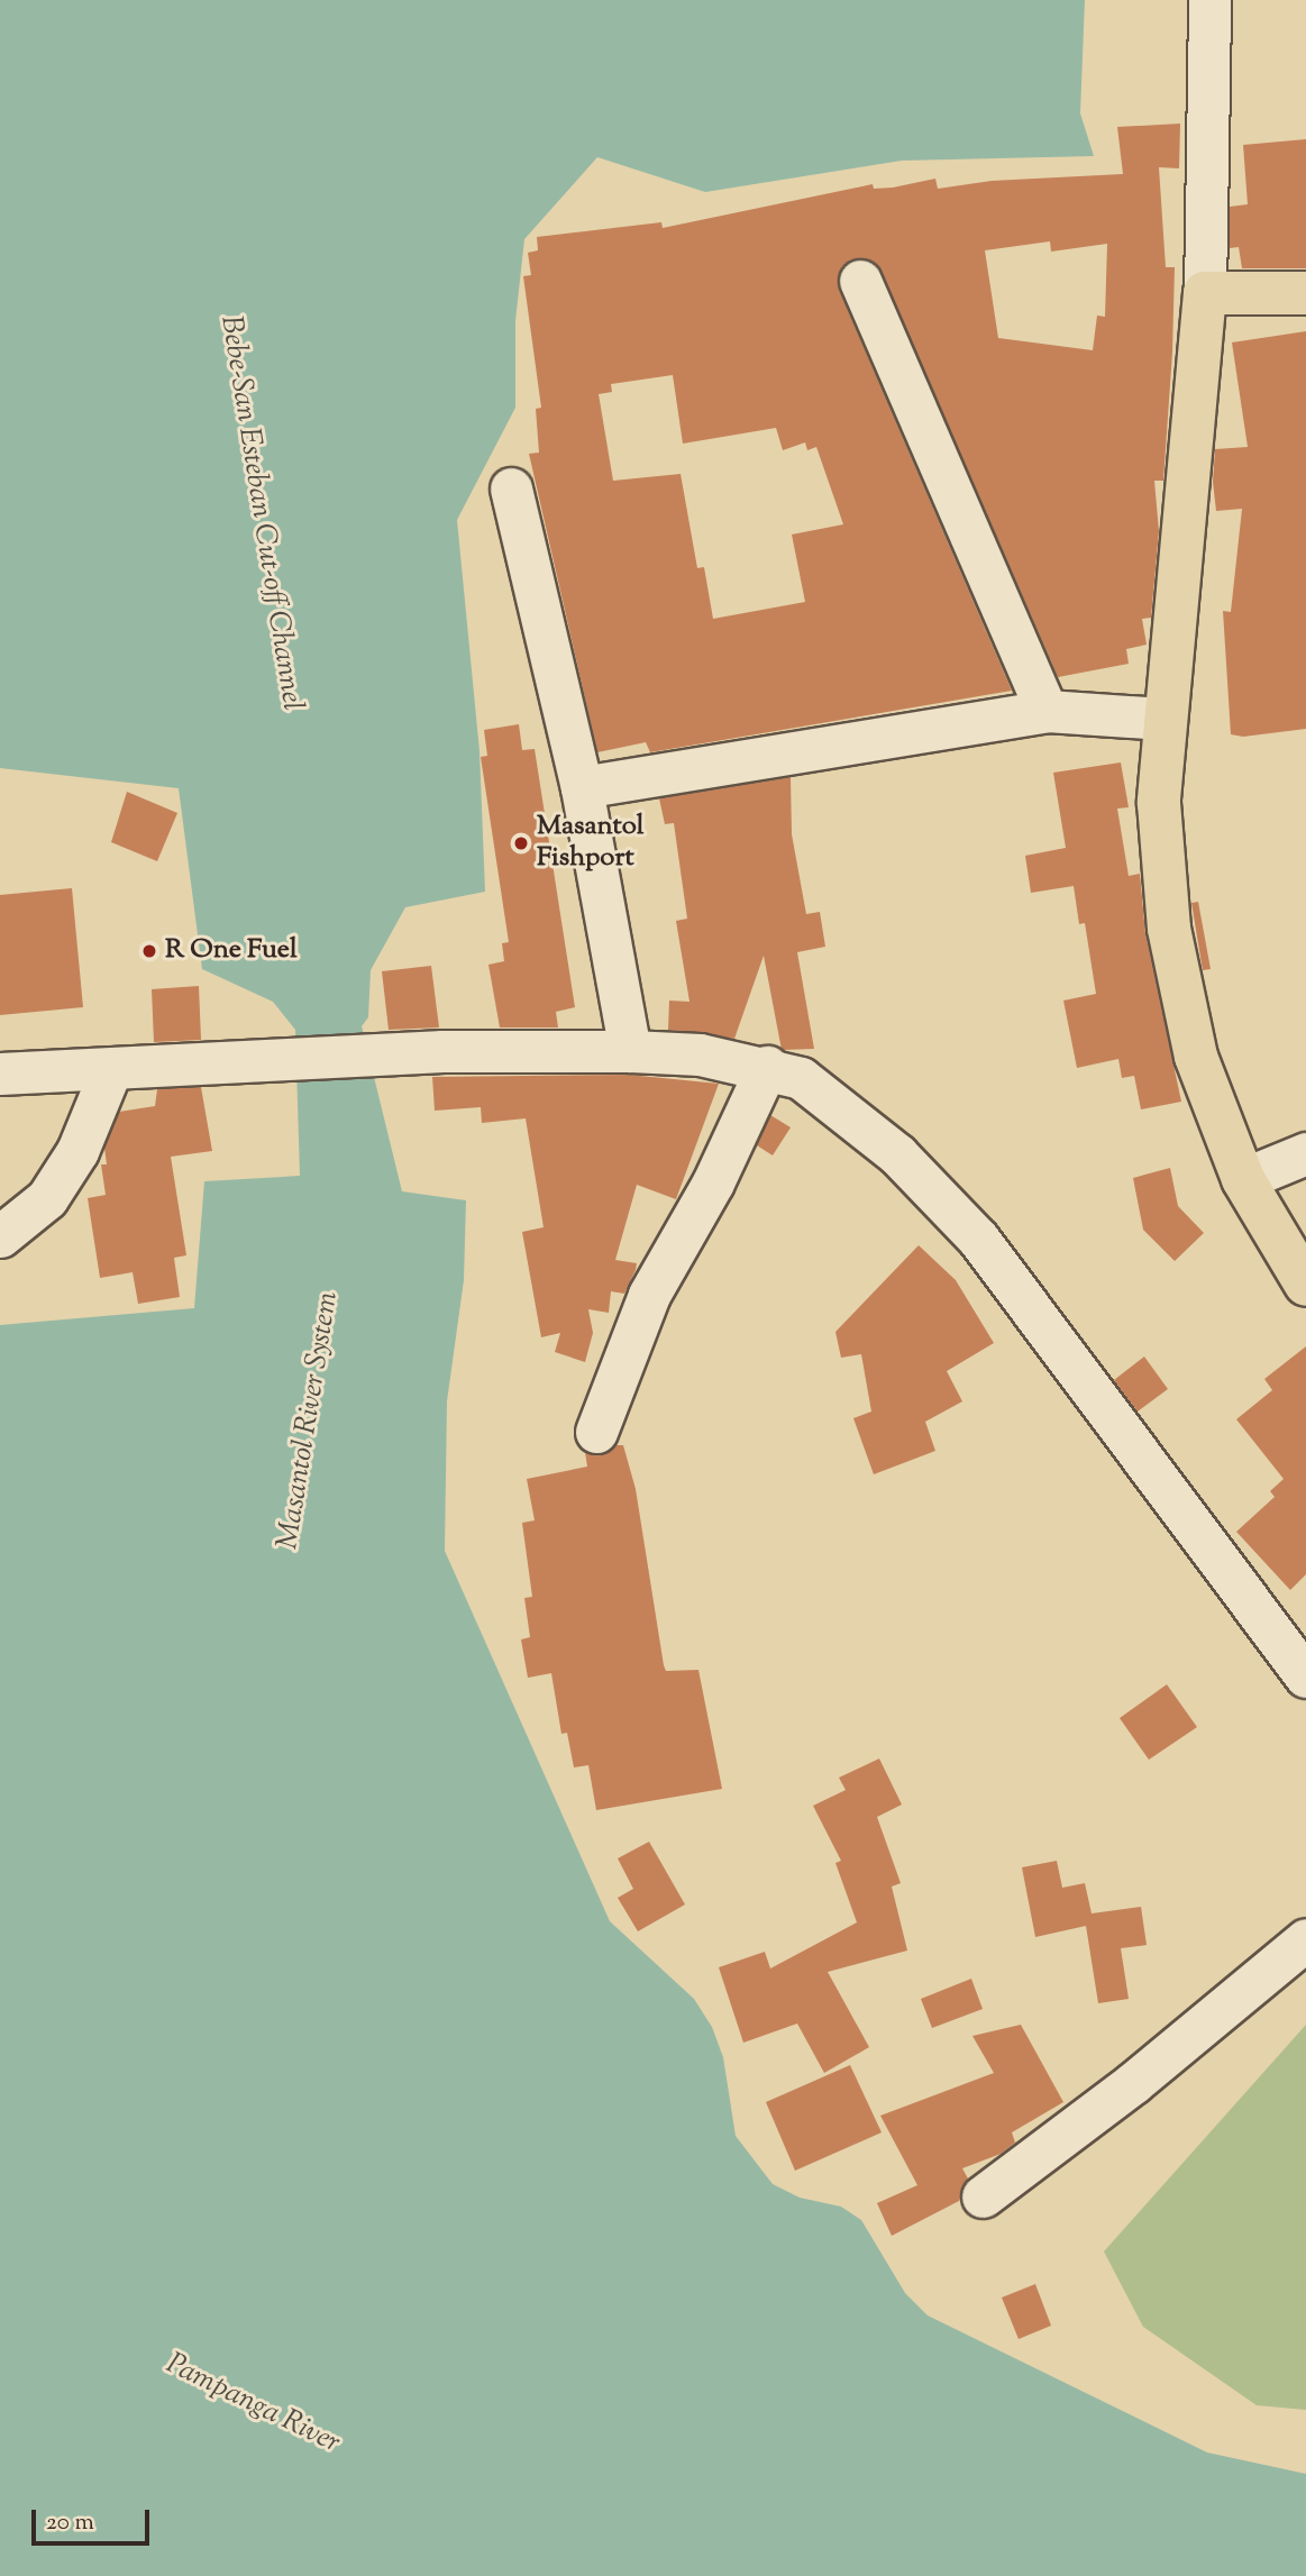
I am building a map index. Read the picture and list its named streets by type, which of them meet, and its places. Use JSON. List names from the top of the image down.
{
  "water": ["Bebe-San Esteban Cut-off Channel", "Masantol River System", "Pampanga River"],
  "places": ["Masantol Fishport", "R One Fuel"],
  "scale_bar": "20 m"
}
